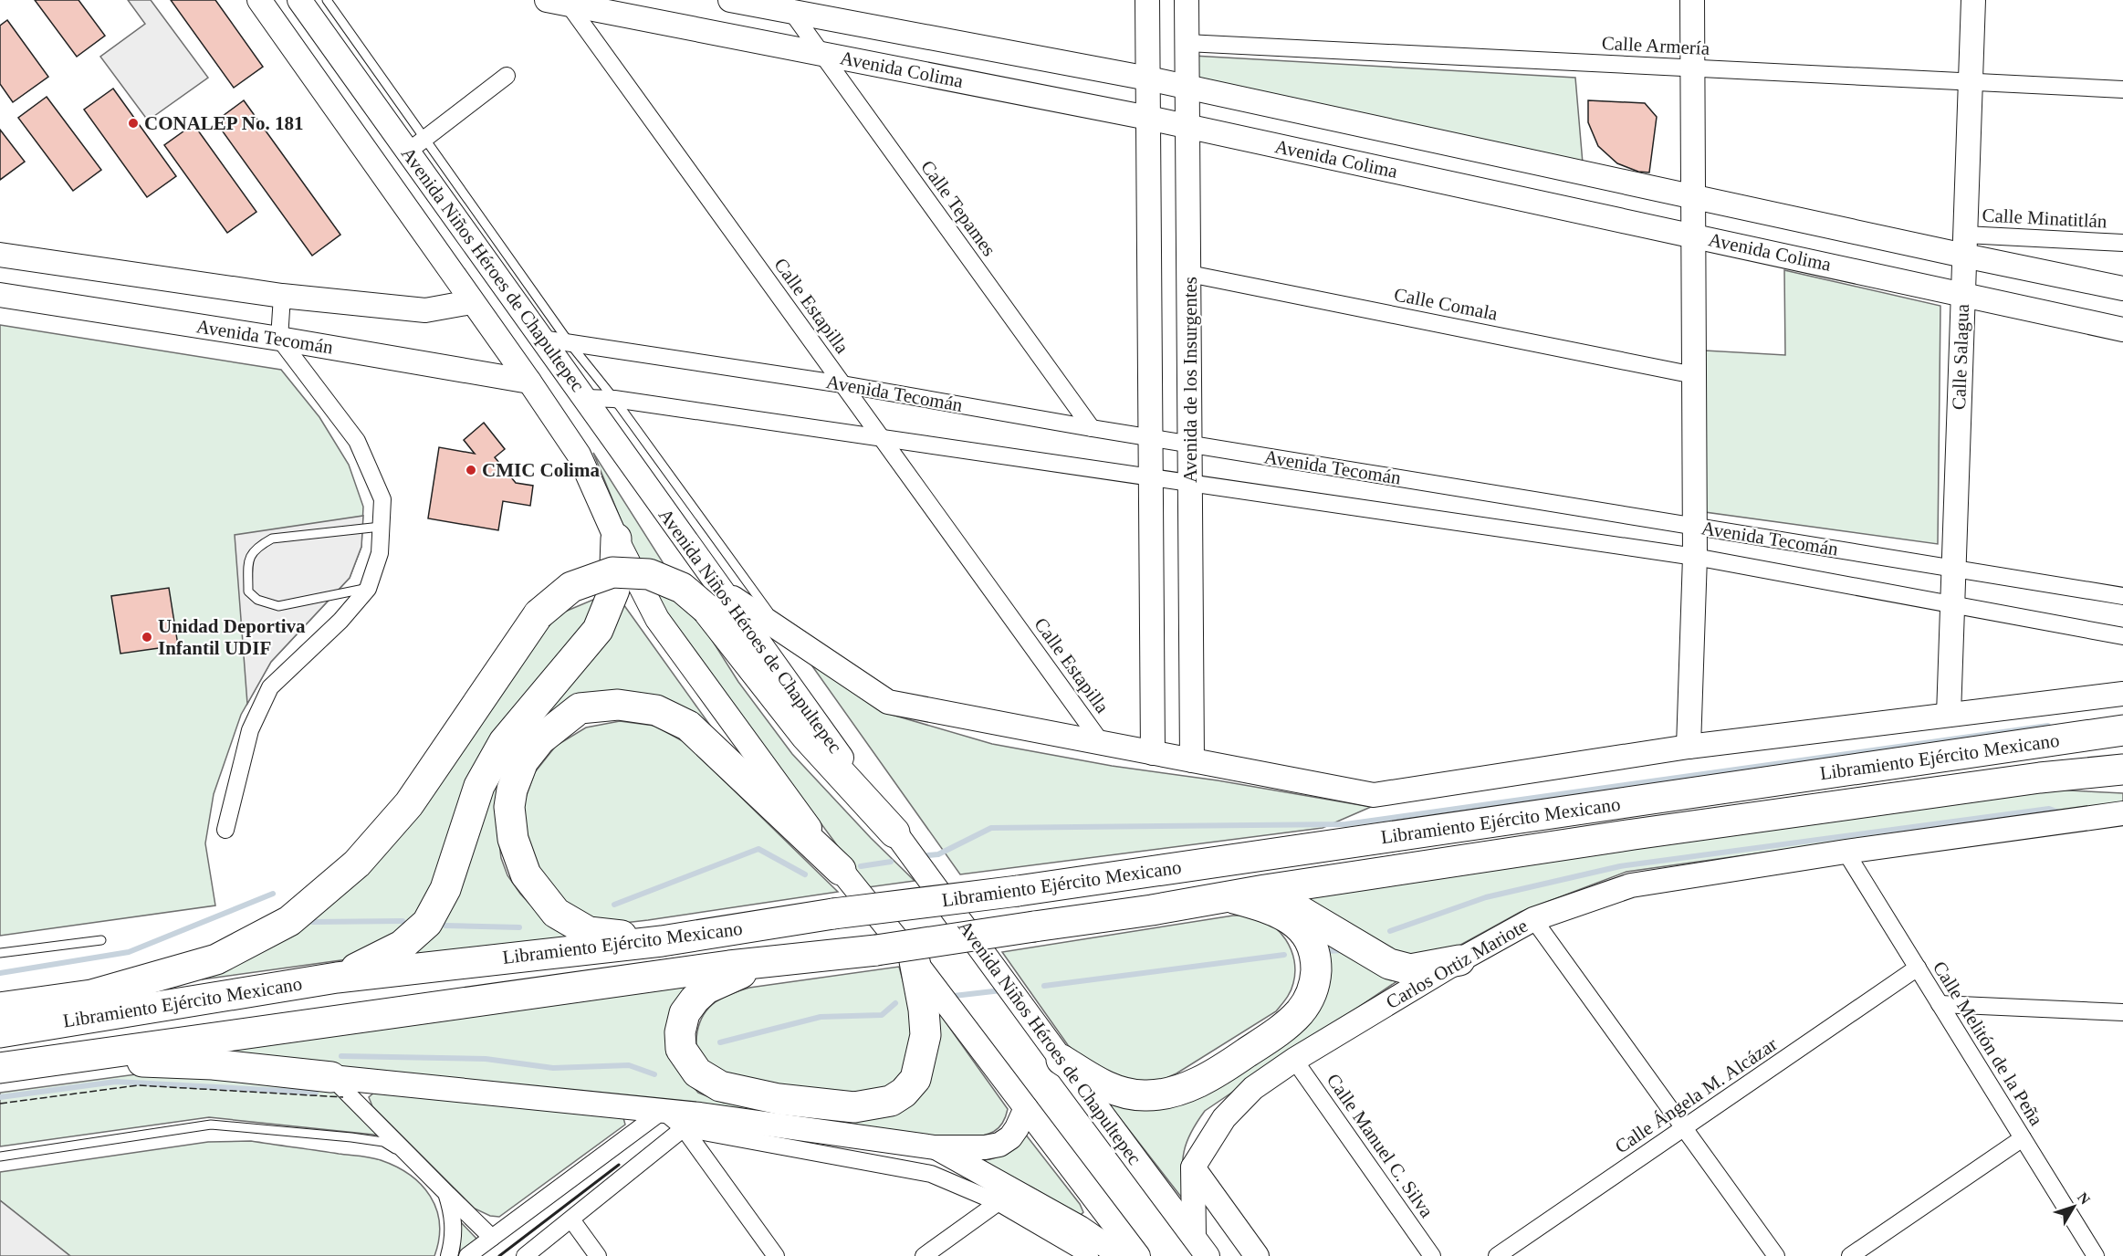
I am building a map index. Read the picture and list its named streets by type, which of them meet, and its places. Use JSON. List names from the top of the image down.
{
  "streets": {
    "highway": ["Libramiento Ejército Mexicano"],
    "street": [
      "Calle Armería",
      "Avenida Colima",
      "Calle Tepames",
      "Calle Minatitlán",
      "Avenida Niños Héroes de Chapultepec",
      "Calle Comala",
      "Calle Estapilla",
      "Avenida Tecomán",
      "Calle Salagua",
      "Avenida de los Insurgentes",
      "Carlos Ortiz Mariote",
      "Calle Melitón de la Peña",
      "Calle Ángela M. Alcázar",
      "Calle Manuel C. Silva"
    ]
  },
  "crossings": [
    ["Calle Armería", "Calle Salagua"],
    ["Calle Armería", "Avenida de los Insurgentes"],
    ["Avenida Colima", "Calle Tepames"],
    ["Avenida Colima", "Calle Minatitlán"],
    ["Avenida Colima", "Calle Estapilla"],
    ["Avenida Colima", "Calle Salagua"],
    ["Avenida Colima", "Avenida de los Insurgentes"],
    ["Calle Tepames", "Avenida Tecomán"],
    ["Calle Minatitlán", "Calle Salagua"],
    ["Avenida Niños Héroes de Chapultepec", "Avenida Tecomán"],
    ["Avenida Niños Héroes de Chapultepec", "Libramiento Ejército Mexicano"],
    ["Calle Comala", "Avenida de los Insurgentes"],
    ["Calle Estapilla", "Avenida Tecomán"],
    ["Calle Estapilla", "Libramiento Ejército Mexicano"],
    ["Avenida Tecomán", "Calle Salagua"],
    ["Avenida Tecomán", "Avenida de los Insurgentes"],
    ["Calle Salagua", "Libramiento Ejército Mexicano"],
    ["Avenida de los Insurgentes", "Libramiento Ejército Mexicano"],
    ["Carlos Ortiz Mariote", "Calle Melitón de la Peña"],
    ["Carlos Ortiz Mariote", "Calle Manuel C. Silva"],
    ["Calle Melitón de la Peña", "Calle Ángela M. Alcázar"]
  ],
  "places": ["CONALEP No. 181", "CMIC Colima", "Unidad Deportiva Infantil UDIF"],
  "north": "top right"
}
